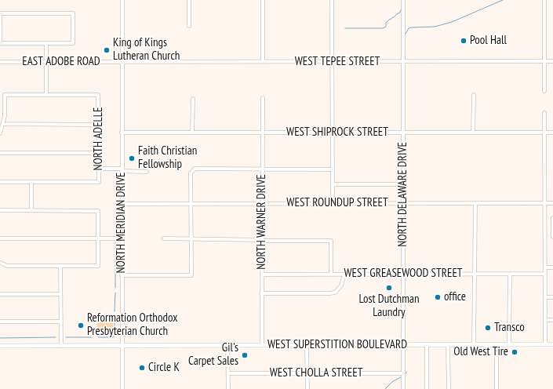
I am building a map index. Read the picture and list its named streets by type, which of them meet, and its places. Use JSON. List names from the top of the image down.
{
  "streets": {
    "main road": ["WEST SUPERSTITION BOULEVARD"],
    "street": [
      "EAST ADOBE ROAD",
      "WEST TEPEE STREET",
      "WEST SHIPROCK STREET",
      "NORTH ADELLE",
      "NORTH DELAWARE DRIVE",
      "WEST ROUNDUP STREET",
      "NORTH WARNER DRIVE",
      "NORTH MERIDIAN DRIVE",
      "WEST GREASEWOOD STREET",
      "WEST CHOLLA STREET"
    ]
  },
  "crossings": [
    ["EAST ADOBE ROAD", "WEST TEPEE STREET"],
    ["EAST ADOBE ROAD", "NORTH MERIDIAN DRIVE"],
    ["WEST TEPEE STREET", "NORTH DELAWARE DRIVE"],
    ["WEST TEPEE STREET", "NORTH MERIDIAN DRIVE"],
    ["WEST SHIPROCK STREET", "NORTH DELAWARE DRIVE"],
    ["WEST SHIPROCK STREET", "NORTH WARNER DRIVE"],
    ["WEST SHIPROCK STREET", "NORTH MERIDIAN DRIVE"],
    ["NORTH DELAWARE DRIVE", "WEST ROUNDUP STREET"],
    ["NORTH DELAWARE DRIVE", "WEST GREASEWOOD STREET"],
    ["NORTH DELAWARE DRIVE", "WEST SUPERSTITION BOULEVARD"],
    ["NORTH DELAWARE DRIVE", "WEST CHOLLA STREET"],
    ["WEST ROUNDUP STREET", "NORTH WARNER DRIVE"],
    ["WEST ROUNDUP STREET", "NORTH MERIDIAN DRIVE"],
    ["NORTH WARNER DRIVE", "WEST GREASEWOOD STREET"],
    ["NORTH WARNER DRIVE", "WEST SUPERSTITION BOULEVARD"],
    ["NORTH MERIDIAN DRIVE", "WEST SUPERSTITION BOULEVARD"]
  ],
  "places": [
    "Pool Hall",
    "King of Kings Lutheran Church",
    "Faith Christian Fellowship",
    "Lost Dutchman Laundry",
    "office",
    "Reformation Orthodox Presbyterian Church",
    "Transco",
    "Old West Tire",
    "Gil's Carpet Sales",
    "Circle K"
  ]
}
